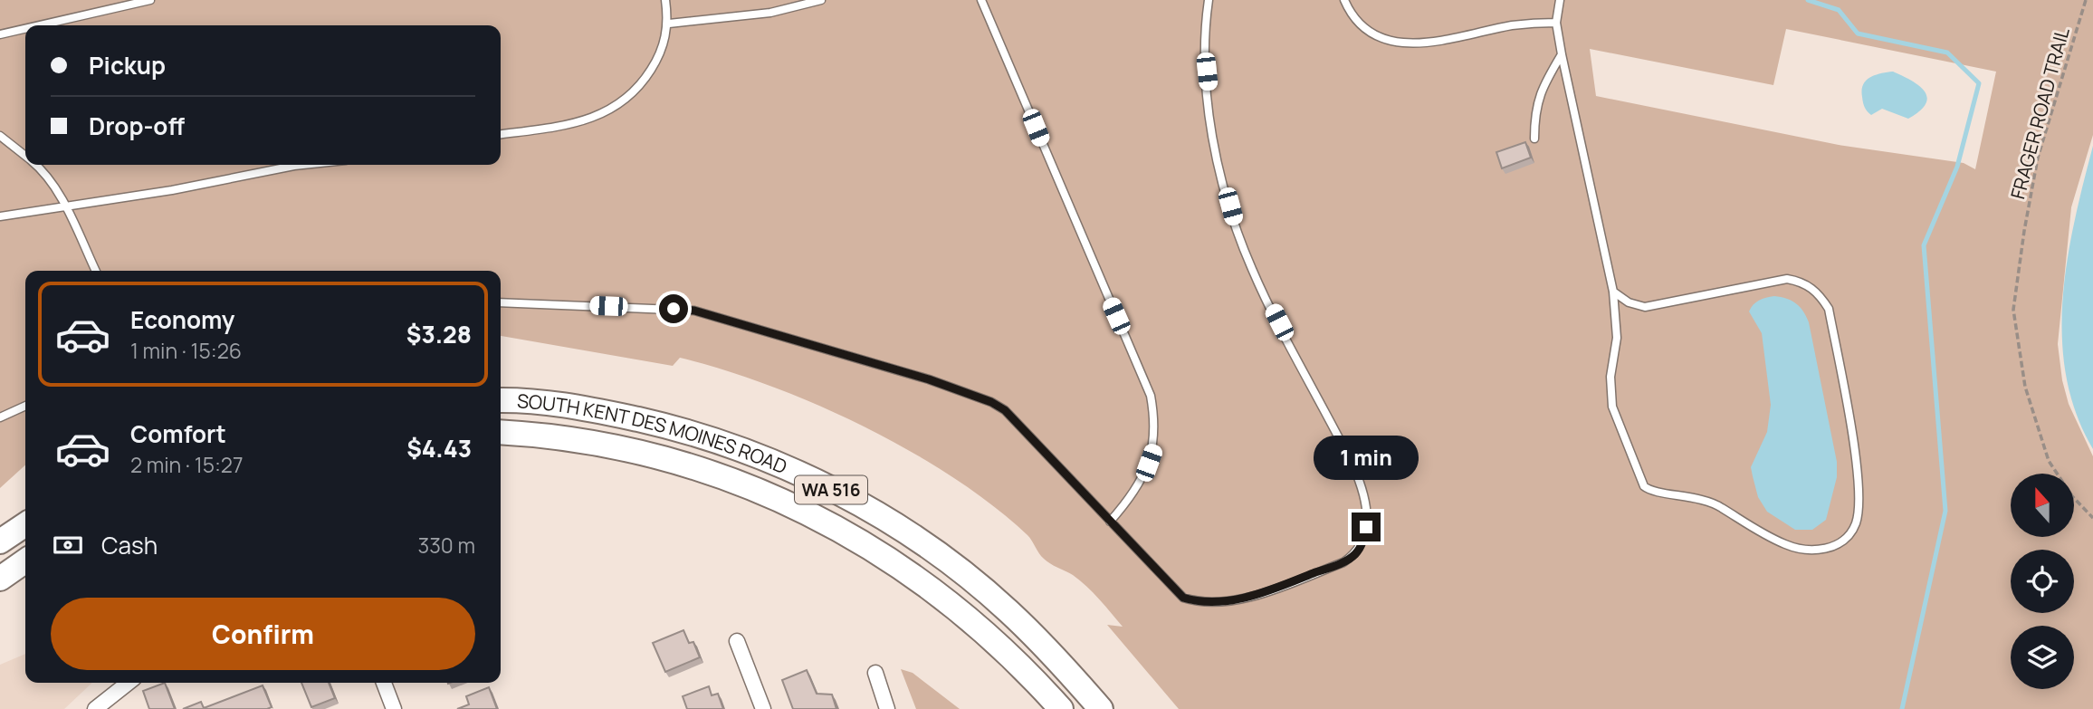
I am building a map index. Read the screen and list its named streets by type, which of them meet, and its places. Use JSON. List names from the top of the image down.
{
  "streets": {
    "highway": ["SOUTH KENT DES MOINES ROAD", "WA 516"],
    "path": ["FRAGER ROAD TRAIL"]
  },
  "north": "top",
  "page": {
    "banner": ["Pickup", "Drop-off"],
    "list": [
      {
        "name": "Economy",
        "note": "1 min · 15:26",
        "value": "$3.28"
      },
      {
        "name": "Comfort",
        "note": "2 min · 15:27",
        "value": "$4.43"
      }
    ],
    "bubble": "1 min",
    "pay": ["Cash", "330 m"],
    "buttons": "Confirm"
  }
}
